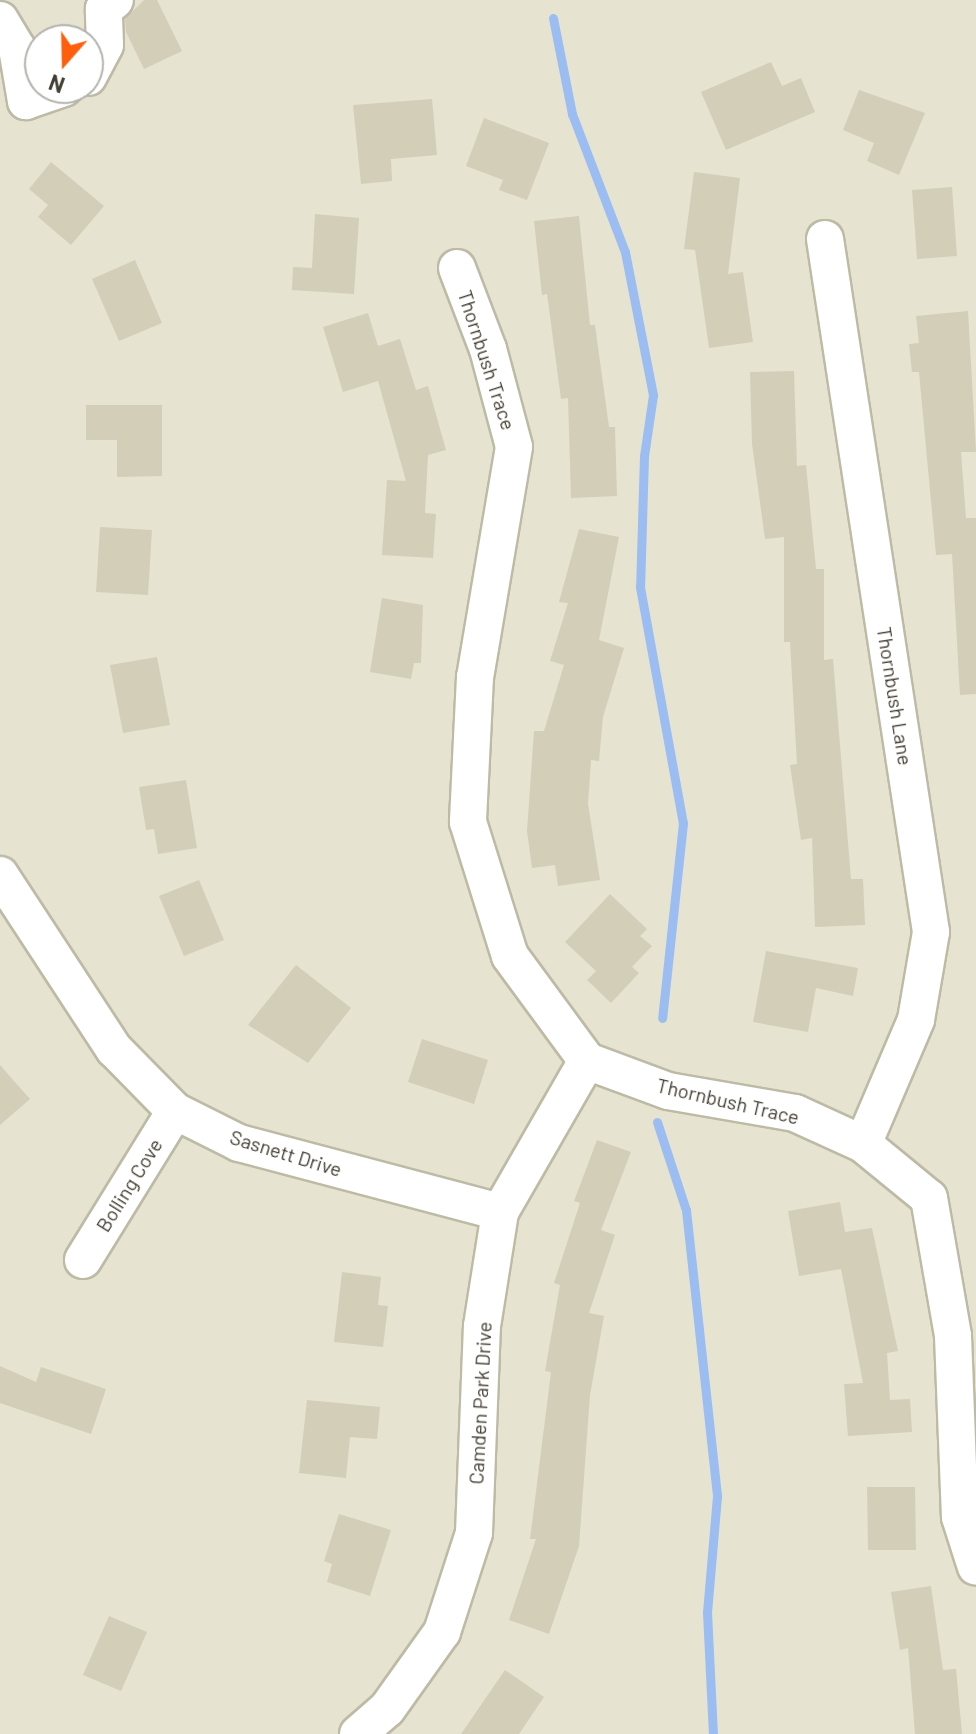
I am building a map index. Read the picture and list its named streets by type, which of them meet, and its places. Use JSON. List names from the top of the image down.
{
  "streets": {
    "street": [
      "Thornbush Trace",
      "Thornbush Lane",
      "Sasnett Drive",
      "Bolling Cove",
      "Camden Park Drive"
    ]
  },
  "crossings": [
    ["Thornbush Trace", "Thornbush Lane"],
    ["Thornbush Trace", "Camden Park Drive"],
    ["Sasnett Drive", "Bolling Cove"],
    ["Sasnett Drive", "Camden Park Drive"]
  ],
  "north": "bottom"
}
